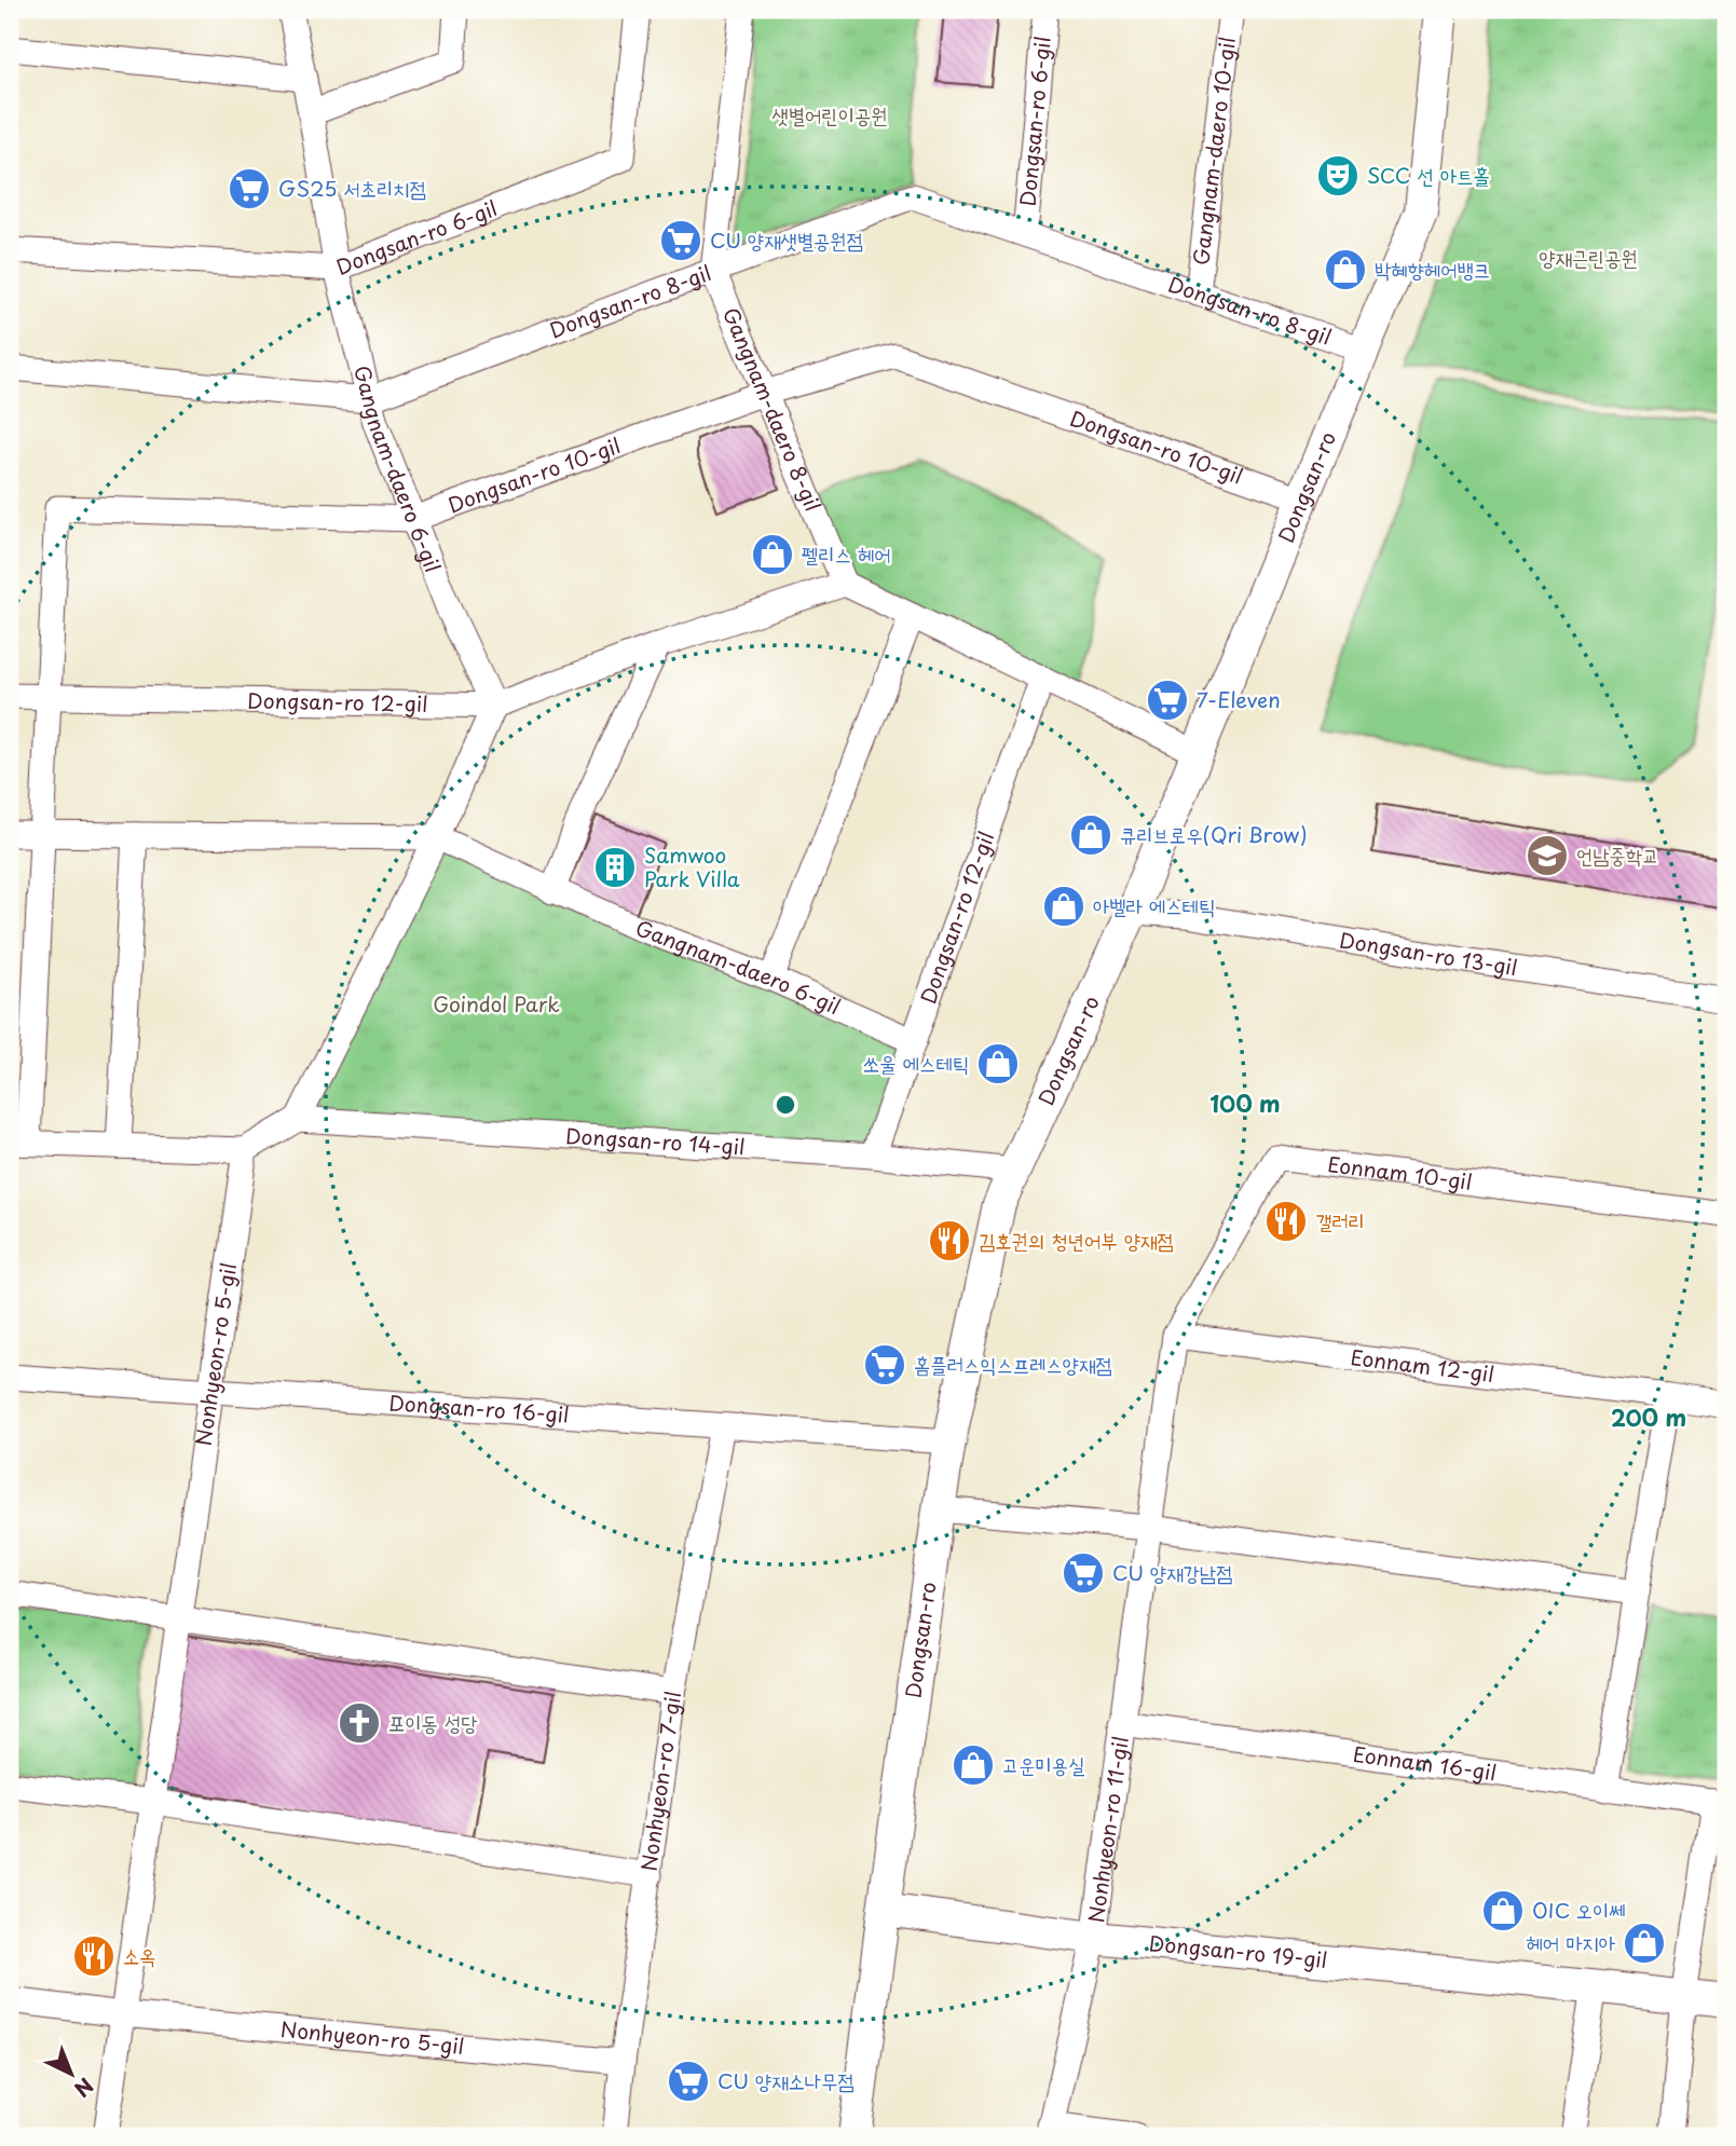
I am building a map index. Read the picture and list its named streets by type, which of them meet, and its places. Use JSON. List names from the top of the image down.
{
  "streets": {
    "street": [
      "Dongsan-ro 6-gil",
      "Gangnam-daero 10-gil",
      "Dongsan-ro 8-gil",
      "Gangnam-daero 8-gil",
      "Dongsan-ro 10-gil",
      "Gangnam-daero 6-gil",
      "Dongsan-ro",
      "Dongsan-ro 12-gil",
      "Dongsan-ro 13-gil",
      "Dongsan-ro 14-gil",
      "Eonnam 10-gil",
      "Nonhyeon-ro 5-gil",
      "Eonnam 12-gil",
      "Dongsan-ro 16-gil",
      "Eonnam 16-gil",
      "Nonhyeon-ro 7-gil",
      "Nonhyeon-ro 11-gil",
      "Dongsan-ro 19-gil"
    ]
  },
  "crossings": [
    ["Dongsan-ro 6-gil", "Dongsan-ro 8-gil"],
    ["Dongsan-ro 6-gil", "Gangnam-daero 6-gil"],
    ["Gangnam-daero 10-gil", "Dongsan-ro 8-gil"],
    ["Dongsan-ro 8-gil", "Gangnam-daero 8-gil"],
    ["Dongsan-ro 8-gil", "Gangnam-daero 6-gil"],
    ["Dongsan-ro 8-gil", "Dongsan-ro"],
    ["Gangnam-daero 8-gil", "Dongsan-ro 10-gil"],
    ["Gangnam-daero 8-gil", "Dongsan-ro 12-gil"],
    ["Dongsan-ro 10-gil", "Gangnam-daero 6-gil"],
    ["Dongsan-ro 10-gil", "Dongsan-ro"],
    ["Dongsan-ro 10-gil", "Dongsan-ro 12-gil"],
    ["Gangnam-daero 6-gil", "Dongsan-ro 12-gil"],
    ["Dongsan-ro", "Dongsan-ro 13-gil"],
    ["Dongsan-ro", "Dongsan-ro 14-gil"],
    ["Dongsan-ro", "Dongsan-ro 16-gil"],
    ["Dongsan-ro", "Dongsan-ro 19-gil"],
    ["Dongsan-ro 12-gil", "Dongsan-ro 14-gil"],
    ["Eonnam 10-gil", "Eonnam 12-gil"],
    ["Eonnam 10-gil", "Nonhyeon-ro 11-gil"],
    ["Nonhyeon-ro 5-gil", "Dongsan-ro 16-gil"],
    ["Nonhyeon-ro 5-gil", "Nonhyeon-ro 7-gil"],
    ["Eonnam 12-gil", "Nonhyeon-ro 11-gil"],
    ["Dongsan-ro 16-gil", "Nonhyeon-ro 7-gil"],
    ["Eonnam 16-gil", "Nonhyeon-ro 11-gil"],
    ["Nonhyeon-ro 11-gil", "Dongsan-ro 19-gil"]
  ],
  "parks": ["샛별어린이공원", "양재근린공원", "Goindol Park"],
  "places": {
    "theatre": ["SCC 선 아트홀"],
    "supermarket": [
      "GS25 서초리치점",
      "CU 양재샛별공원점",
      "7-Eleven",
      "홈플러스익스프레스양재점",
      "CU 양재강남점",
      "CU 양재소나무점"
    ],
    "shop": [
      "박혜향헤어뱅크",
      "펠리스 헤어",
      "큐리브로우(Qri Brow)",
      "아벨라 에스테틱",
      "쏘울 에스테틱",
      "고운미용실",
      "OIC 오이쎄",
      "헤어 마지아"
    ],
    "school or university": ["언남중학교"],
    "building": ["Samwoo Park Villa"],
    "restaurant": ["갤러리", "김호권의 청년어부 양재점", "소옥"],
    "church": ["포이동 성당"]
  },
  "north": "bottom right",
  "rings": ["100 m", "200 m"]
}
